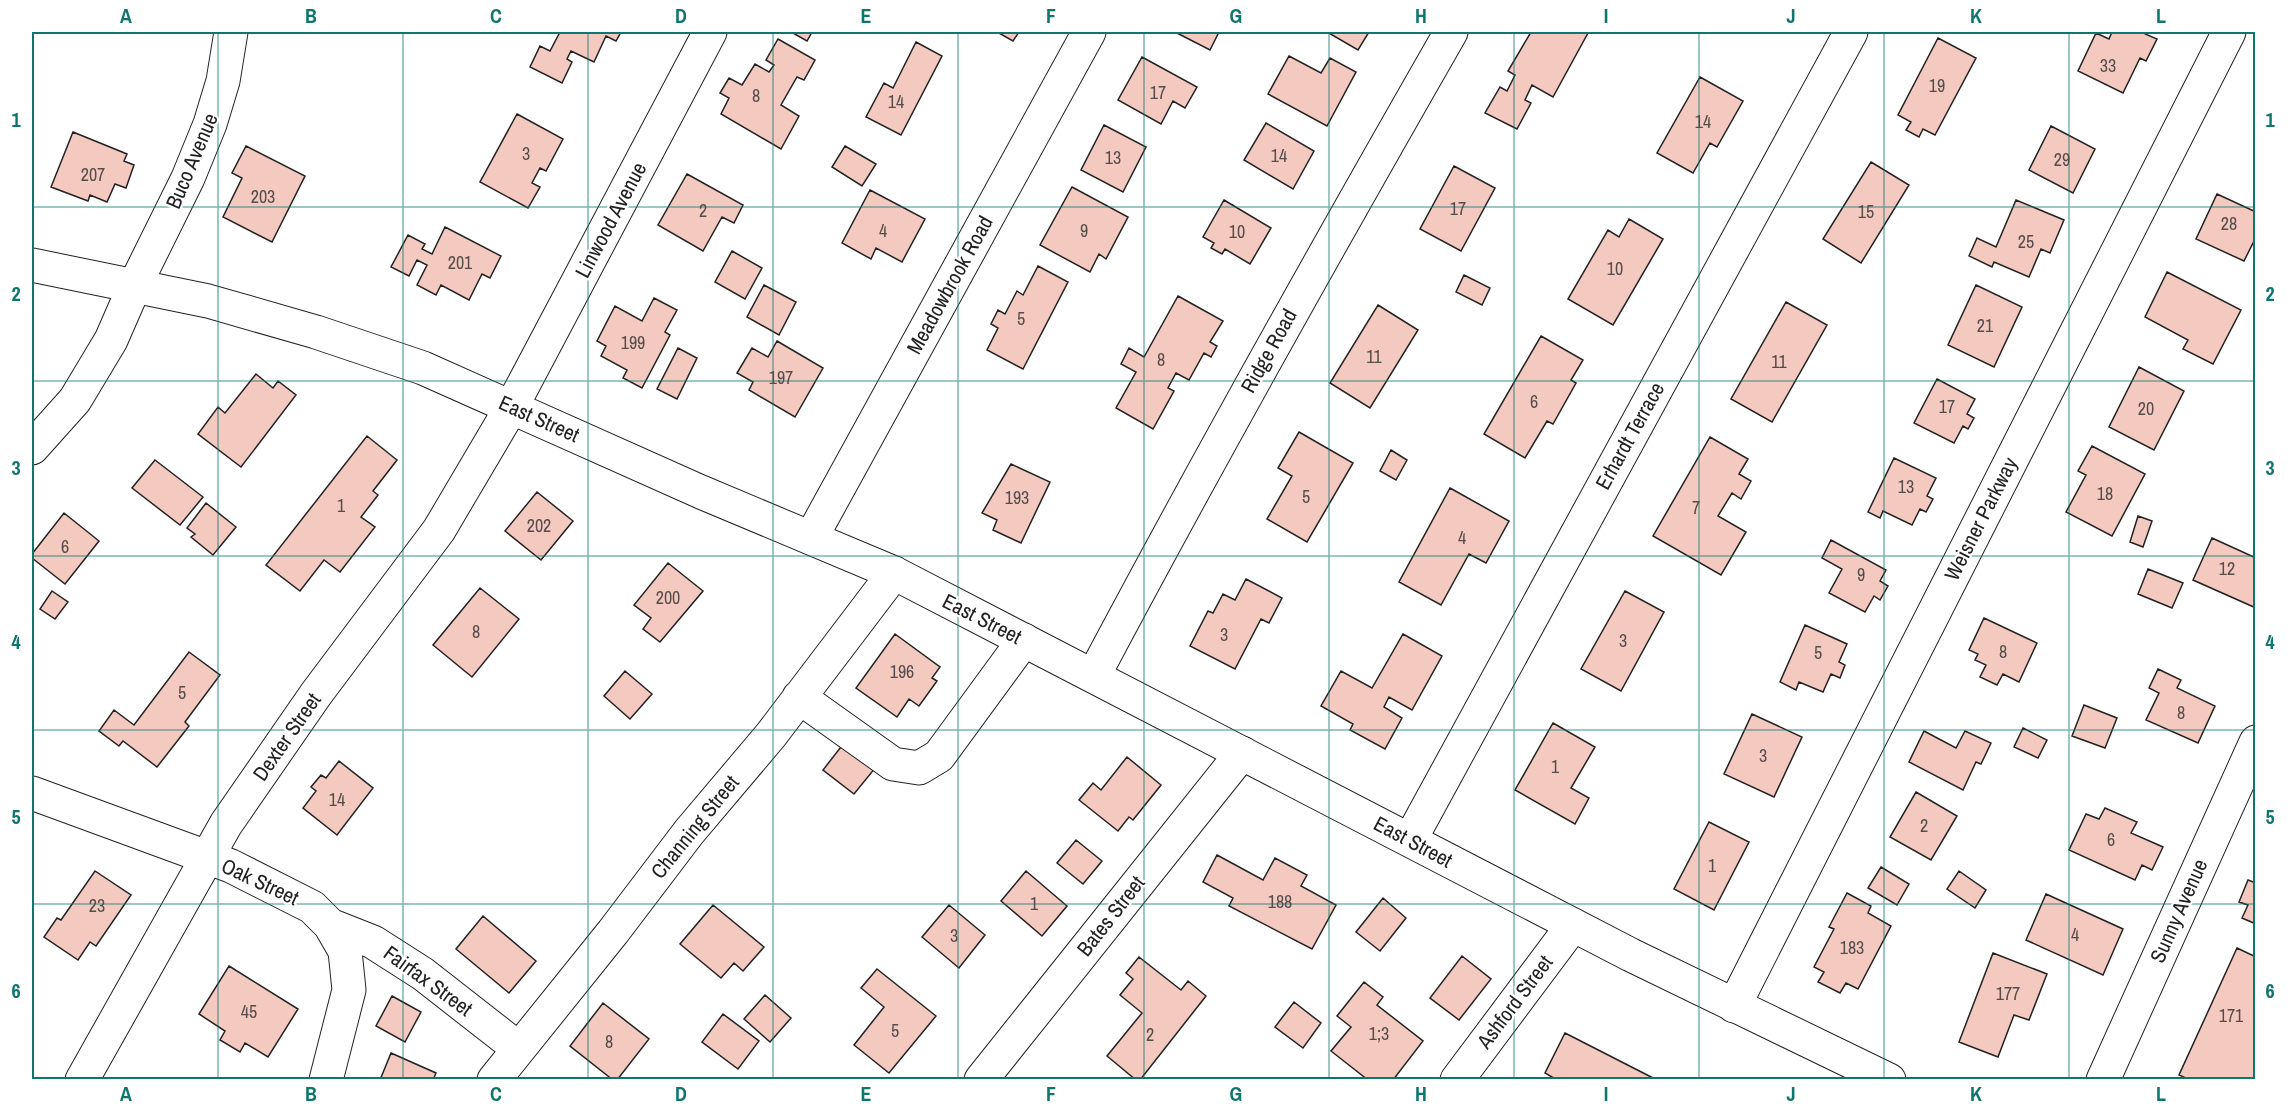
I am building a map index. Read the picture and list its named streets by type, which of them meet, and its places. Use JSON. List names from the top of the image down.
{
  "streets": {
    "street": [
      "Buco Avenue",
      "Linwood Avenue",
      "Meadowbrook Road",
      "Ridge Road",
      "East Street",
      "Erhardt Terrace",
      "Weisner Parkway",
      "Dexter Street",
      "Channing Street",
      "Oak Street",
      "Sunny Avenue",
      "Bates Street",
      "Fairfax Street",
      "Ashford Street"
    ]
  },
  "crossings": [
    ["Buco Avenue", "East Street"],
    ["Linwood Avenue", "East Street"],
    ["Linwood Avenue", "Dexter Street"],
    ["Meadowbrook Road", "East Street"],
    ["Ridge Road", "East Street"],
    ["East Street", "Erhardt Terrace"],
    ["East Street", "Weisner Parkway"],
    ["East Street", "Dexter Street"],
    ["East Street", "Channing Street"],
    ["East Street", "Bates Street"],
    ["East Street", "Ashford Street"],
    ["Dexter Street", "Oak Street"],
    ["Channing Street", "Fairfax Street"],
    ["Oak Street", "Fairfax Street"]
  ],
  "house_numbers": [
    "33",
    "19",
    "17",
    "8",
    "14",
    "14",
    "3",
    "14",
    "13",
    "29",
    "207",
    "203",
    "17",
    "2",
    "15",
    "28",
    "4",
    "9",
    "10",
    "25",
    "201",
    "10",
    "5",
    "21",
    "199",
    "11",
    "8",
    "11",
    "197",
    "6",
    "17",
    "20",
    "13",
    "18",
    "5",
    "193",
    "1",
    "7",
    "202",
    "4",
    "6",
    "12",
    "9",
    "200",
    "8",
    "3",
    "3",
    "8",
    "5",
    "196",
    "5",
    "8",
    "3",
    "1",
    "14",
    "2",
    "6",
    "1",
    "188",
    "1",
    "23",
    "4",
    "3",
    "183",
    "177",
    "45",
    "171",
    "5",
    "1;3",
    "2",
    "8"
  ],
  "grid": {
    "columns": [
      "A",
      "B",
      "C",
      "D",
      "E",
      "F",
      "G",
      "H",
      "I",
      "J",
      "K",
      "L"
    ],
    "rows": [
      "1",
      "2",
      "3",
      "4",
      "5",
      "6"
    ]
  }
}
